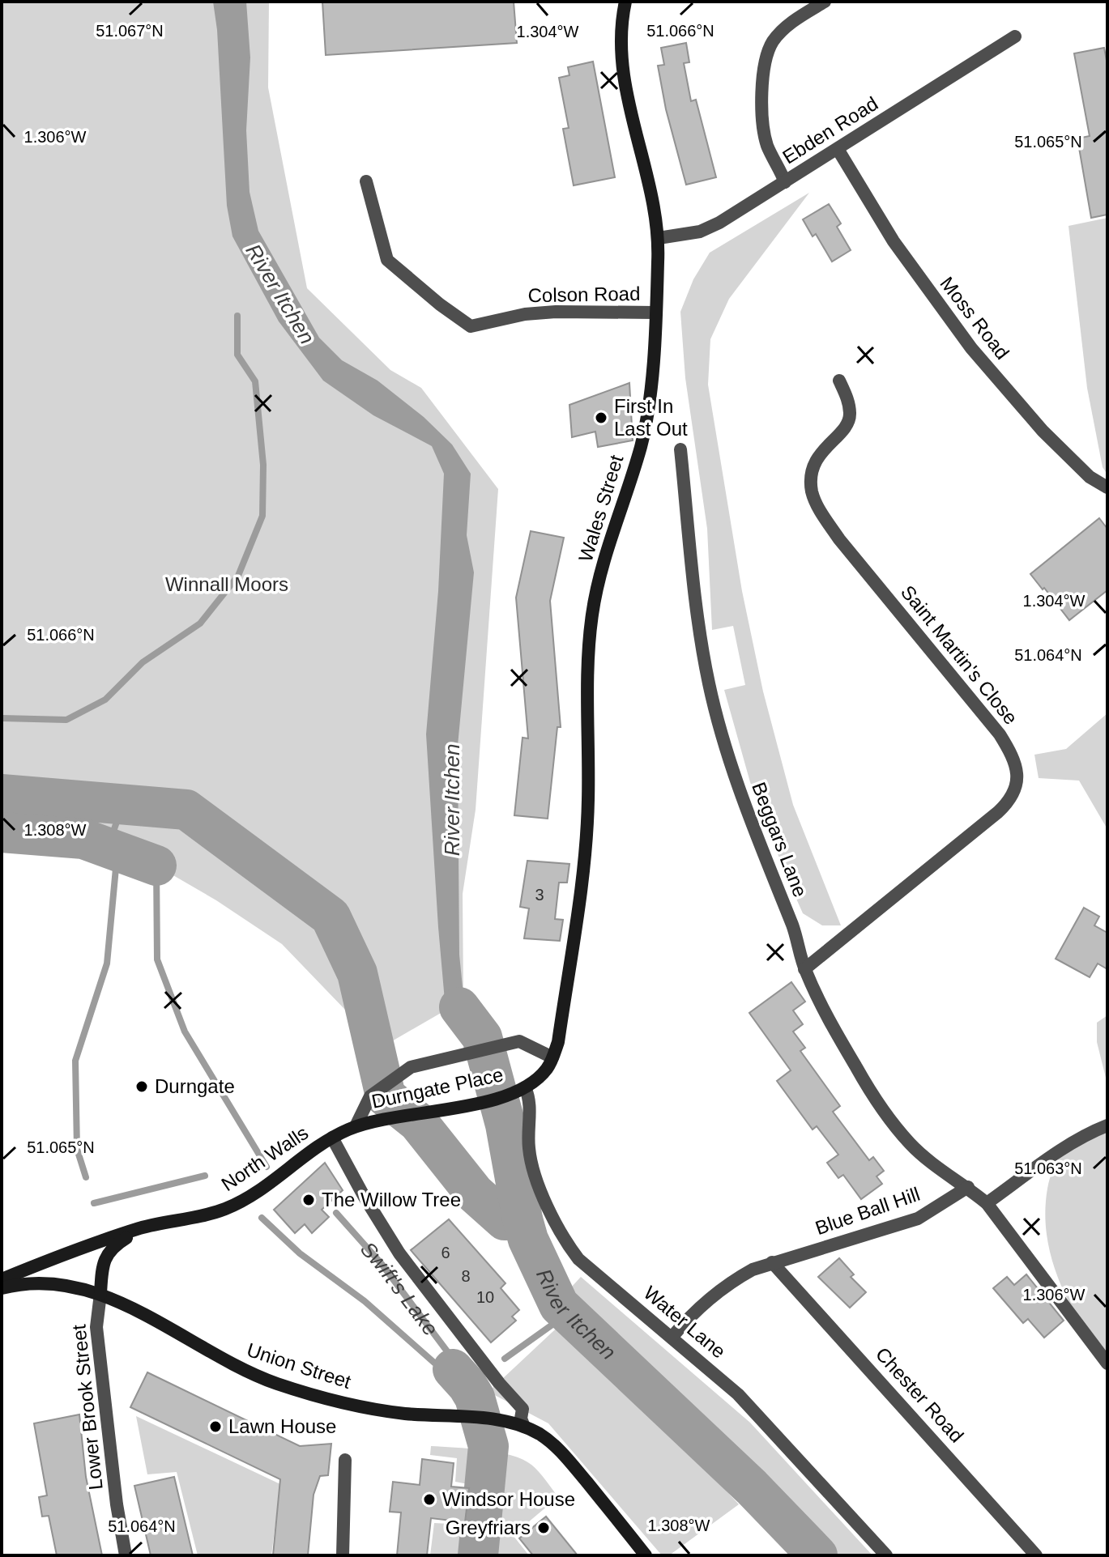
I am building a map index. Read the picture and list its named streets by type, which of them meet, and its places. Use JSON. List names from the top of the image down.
{
  "streets": {
    "street": [
      "Ebden Road",
      "Colson Road",
      "Moss Road",
      "Wales Street",
      "Saint Martin's Close",
      "Beggars Lane",
      "Durngate Place",
      "North Walls",
      "Blue Ball Hill",
      "Water Lane",
      "Union Street",
      "Chester Road",
      "Lower Brook Street"
    ]
  },
  "crossings": [
    ["Ebden Road", "Moss Road"],
    ["Ebden Road", "Wales Street"],
    ["Colson Road", "Wales Street"],
    ["Wales Street", "Durngate Place"],
    ["Saint Martin's Close", "Beggars Lane"],
    ["Beggars Lane", "Blue Ball Hill"],
    ["Durngate Place", "North Walls"],
    ["Durngate Place", "Water Lane"],
    ["North Walls", "Union Street"],
    ["North Walls", "Lower Brook Street"],
    ["Blue Ball Hill", "Water Lane"],
    ["Blue Ball Hill", "Chester Road"],
    ["Union Street", "Lower Brook Street"]
  ],
  "water": ["River Itchen", "Swift's Lake"],
  "parks": ["Winnall Moors"],
  "places": [
    "First In Last Out",
    "Durngate",
    "The Willow Tree",
    "Lawn House",
    "Windsor House",
    "Greyfriars"
  ],
  "house_numbers": [
    "3",
    "6",
    "8",
    "10"
  ],
  "coordinates": [
    "51.066°N",
    "51.067°N",
    "1.304°W",
    "1.306°W",
    "51.065°N",
    "51.064°N",
    "1.308°W",
    "51.063°N"
  ]
}
